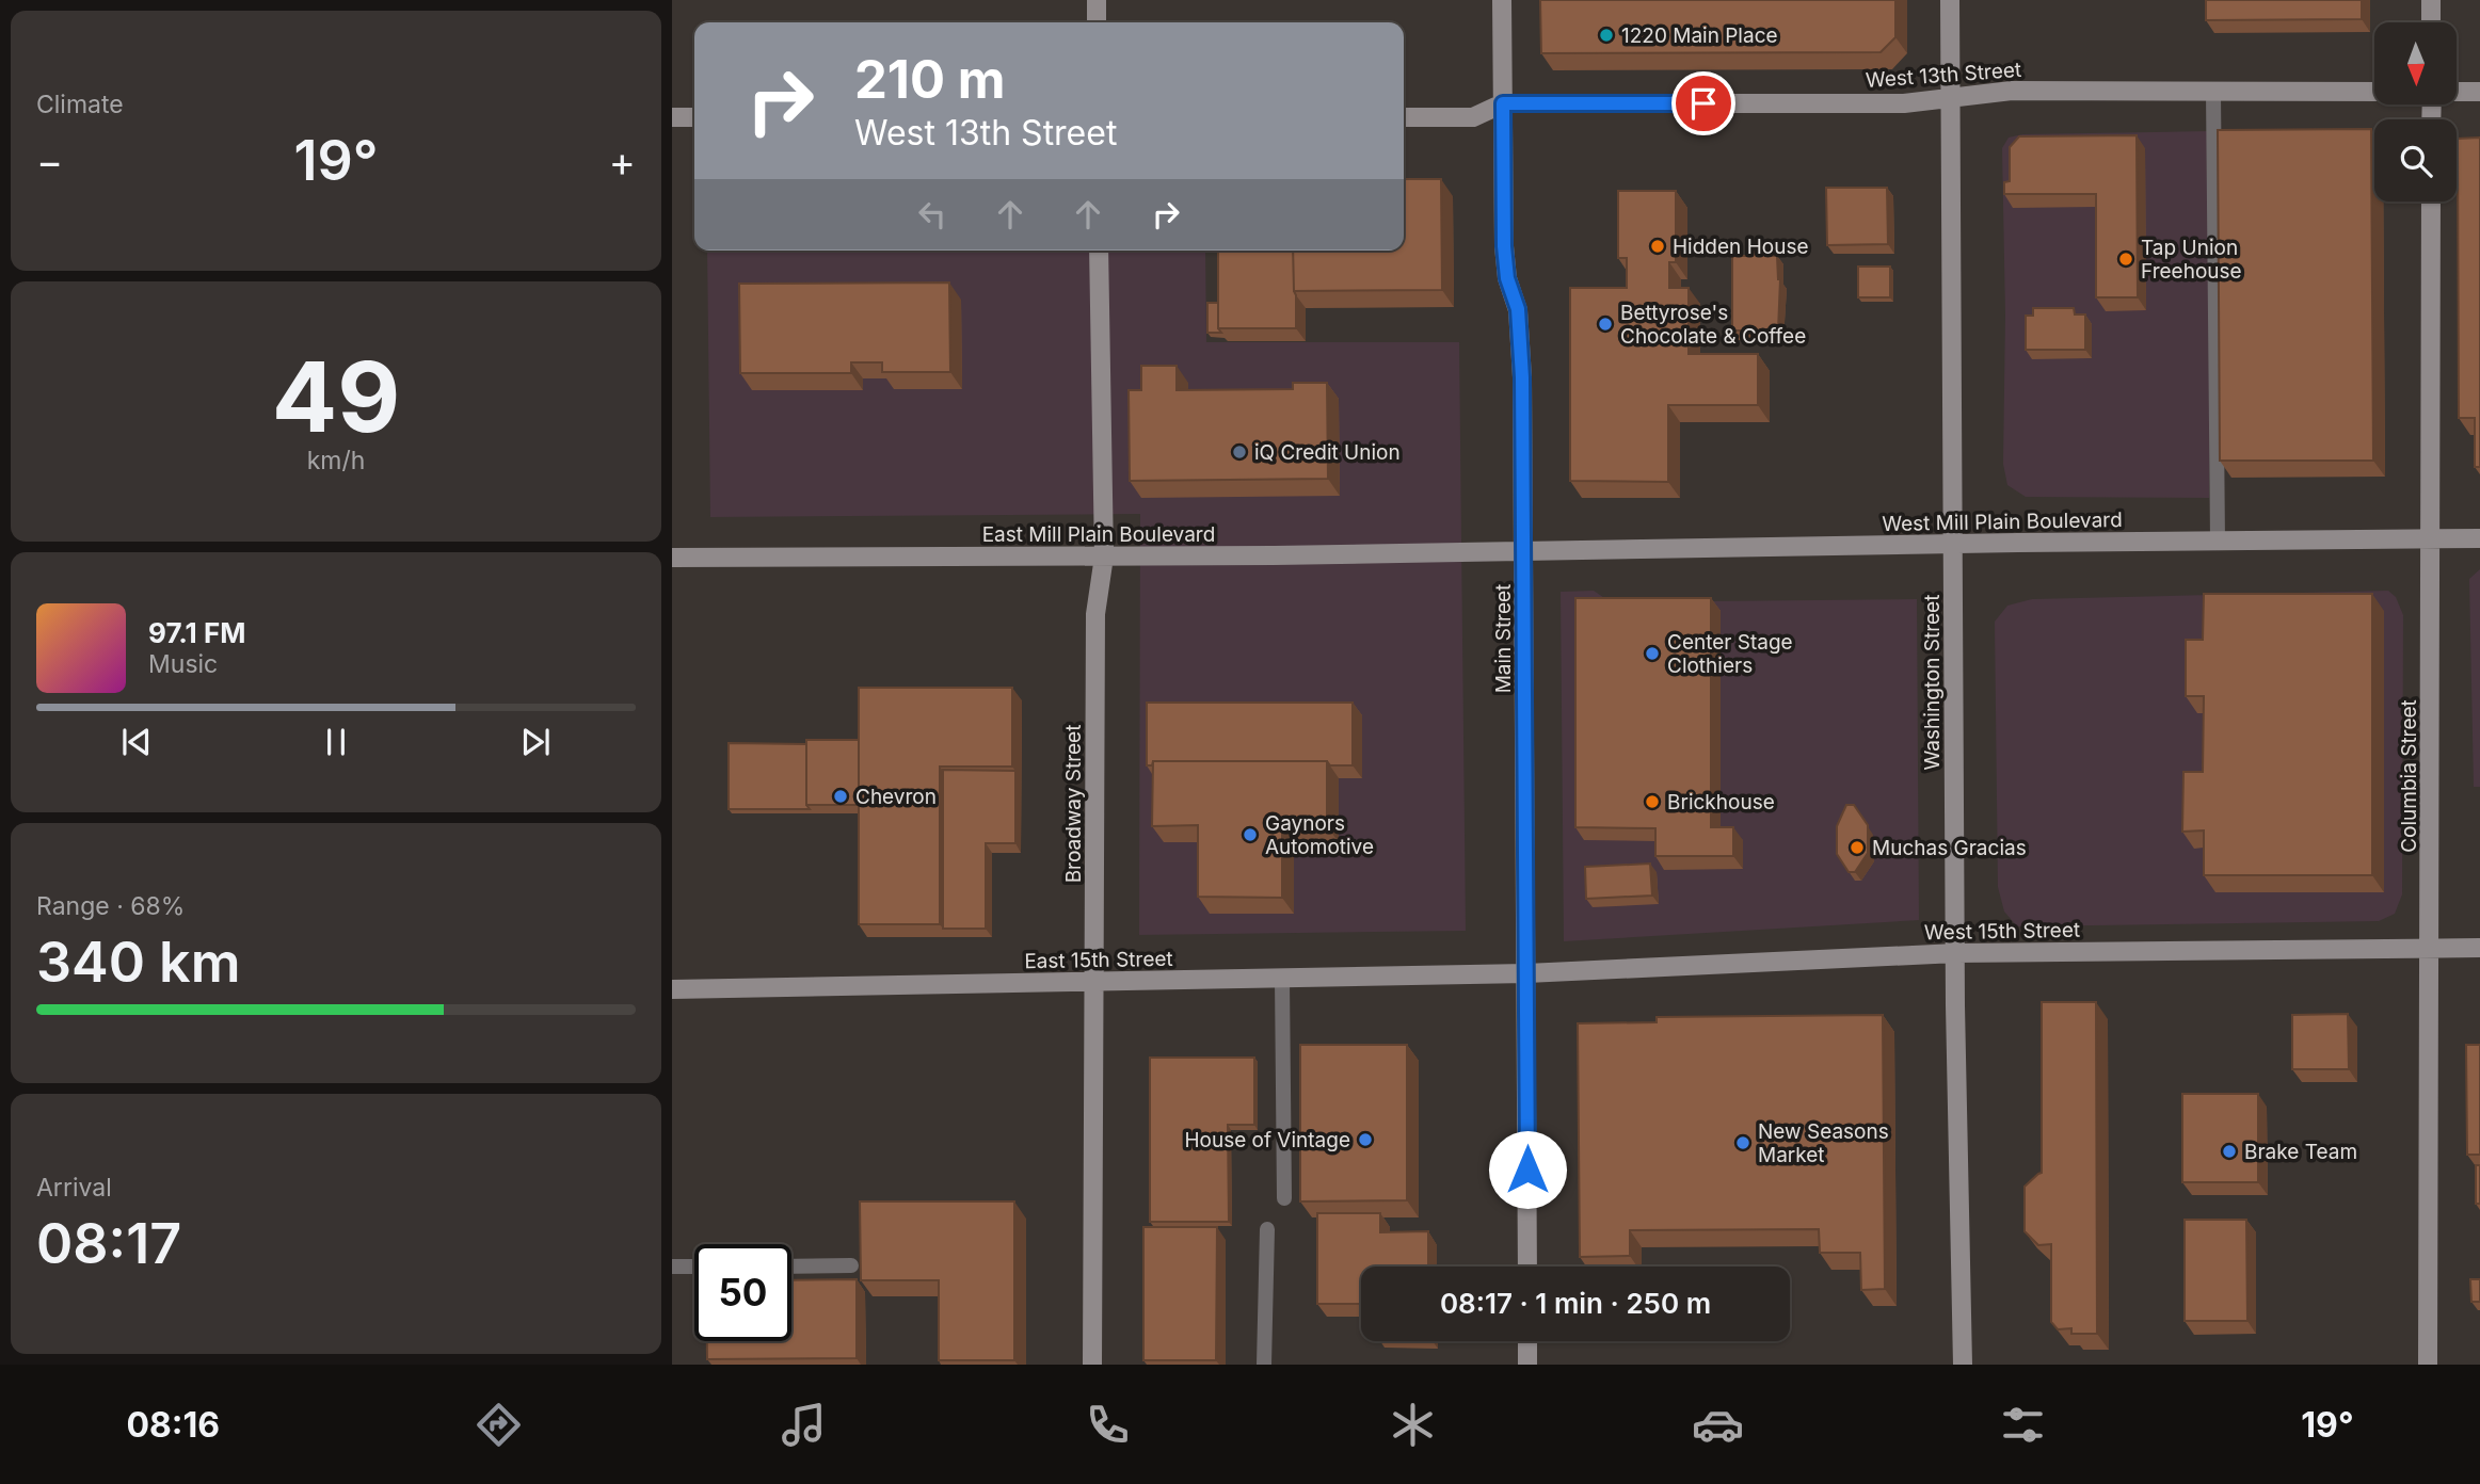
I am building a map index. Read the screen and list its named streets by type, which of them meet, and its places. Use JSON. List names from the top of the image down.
{
  "streets": {
    "main road": [
      "West 13th Street",
      "West Mill Plain Boulevard",
      "East Mill Plain Boulevard",
      "Main Street",
      "Washington Street",
      "Columbia Street",
      "Broadway Street",
      "West 15th Street",
      "East 15th Street"
    ]
  },
  "crossings": [
    ["West 13th Street", "Main Street"],
    ["West 13th Street", "Washington Street"],
    ["West Mill Plain Boulevard", "East Mill Plain Boulevard"],
    ["West Mill Plain Boulevard", "Main Street"],
    ["West Mill Plain Boulevard", "Washington Street"],
    ["West Mill Plain Boulevard", "Columbia Street"],
    ["East Mill Plain Boulevard", "Main Street"],
    ["East Mill Plain Boulevard", "Broadway Street"],
    ["Main Street", "West 15th Street"],
    ["Main Street", "East 15th Street"],
    ["Washington Street", "West 15th Street"],
    ["Columbia Street", "West 15th Street"],
    ["Broadway Street", "East 15th Street"],
    ["West 15th Street", "East 15th Street"]
  ],
  "places": [
    "1220 Main Place",
    "Hidden House",
    "Tap Union Freehouse",
    "Bettyrose's Chocolate & Coffee",
    "iQ Credit Union",
    "Center Stage Clothiers",
    "Chevron",
    "Brickhouse",
    "Gaynors Automotive",
    "Muchas Gracias",
    "House of Vintage",
    "New Seasons Market",
    "Brake Team"
  ],
  "north": "bottom",
  "page": {
    "tile": [
      "Climate",
      ["49", "km/h"],
      ["Range · 68%", "340 km"],
      ["Arrival", "08:17"]
    ],
    "turn": ["210 m", "West 13th Street"],
    "heat": ["−", "19°", "+"],
    "song": ["97.1 FM", "Music"],
    "limit": "50",
    "trip": "08:17 · 1 min · 250 m",
    "tabs": ["08:16", "19°"]
  }
}
